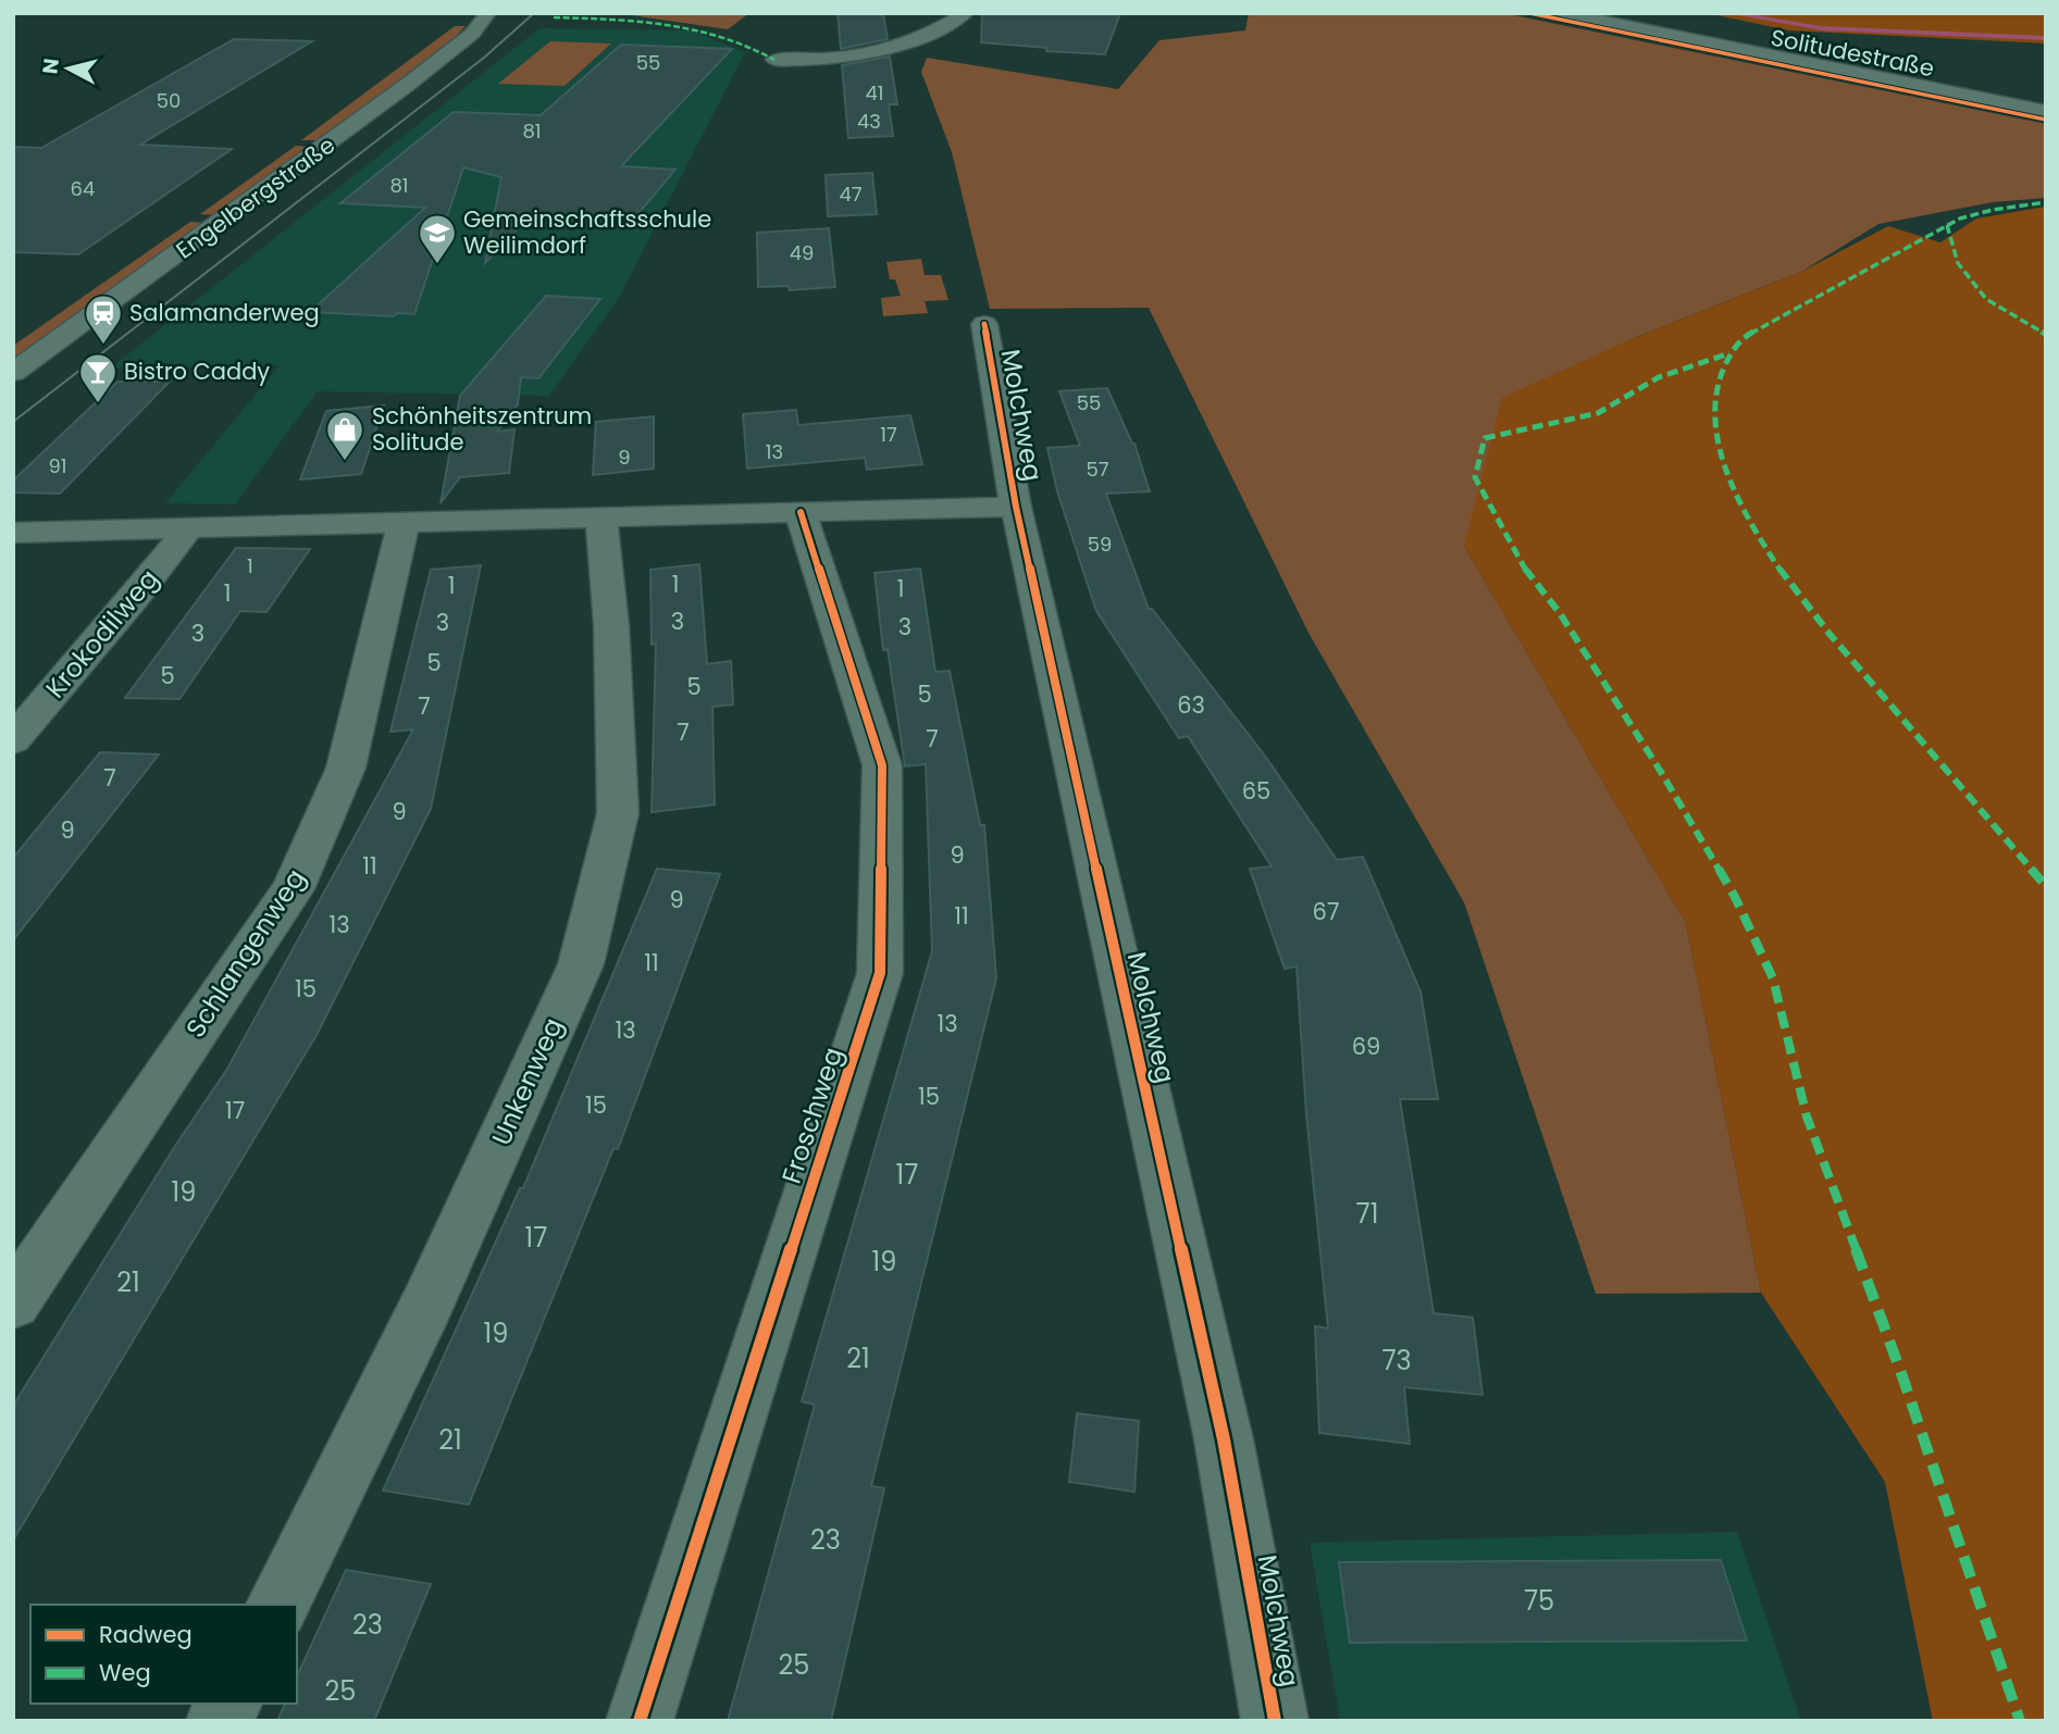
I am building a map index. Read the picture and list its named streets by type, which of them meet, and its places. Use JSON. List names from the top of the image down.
{
  "streets": {
    "street": [
      "Solitudestraße",
      "Engelbergstraße",
      "Molchweg",
      "Krokodilweg",
      "Schlangenweg",
      "Unkenweg",
      "Froschweg"
    ]
  },
  "places": {
    "school or university": ["Gemeinschaftsschule Weilimdorf"],
    "station": ["Salamanderweg"],
    "bar": ["Bistro Caddy"],
    "shop": ["Schönheitszentrum Solitude"]
  },
  "house_numbers": [
    "55",
    "41",
    "50",
    "43",
    "81",
    "81",
    "64",
    "47",
    "49",
    "55",
    "17",
    "13",
    "9",
    "91",
    "57",
    "59",
    "1",
    "1",
    "1",
    "1",
    "1",
    "3",
    "3",
    "3",
    "3",
    "5",
    "5",
    "5",
    "5",
    "63",
    "7",
    "7",
    "7",
    "7",
    "65",
    "9",
    "9",
    "9",
    "11",
    "9",
    "67",
    "11",
    "13",
    "11",
    "15",
    "13",
    "13",
    "69",
    "15",
    "15",
    "17",
    "17",
    "19",
    "71",
    "17",
    "19",
    "21",
    "19",
    "21",
    "73",
    "21",
    "23",
    "75",
    "23",
    "25",
    "25"
  ],
  "legend": ["Radweg", "Weg"],
  "north": "left"
}
